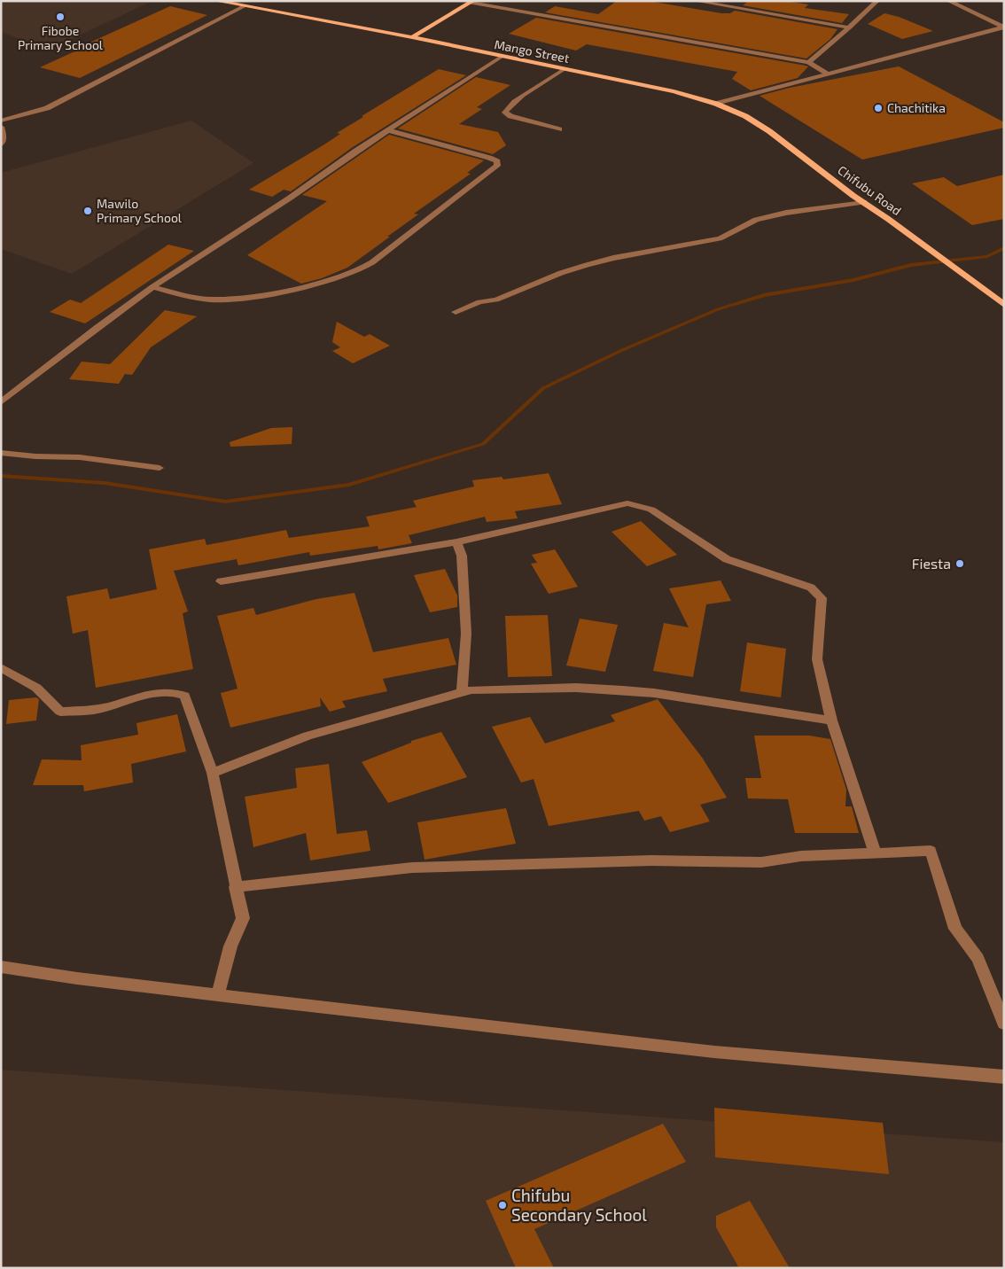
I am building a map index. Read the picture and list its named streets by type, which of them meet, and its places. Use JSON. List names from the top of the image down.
{
  "streets": {
    "main road": ["Mango Street", "Chifubu Road"]
  },
  "crossings": [
    ["Mango Street", "Chifubu Road"]
  ],
  "places": [
    "Fibobe Primary School",
    "Chachitika",
    "Mawilo Primary School",
    "Fiesta",
    "Chifubu Secondary School"
  ]
}
